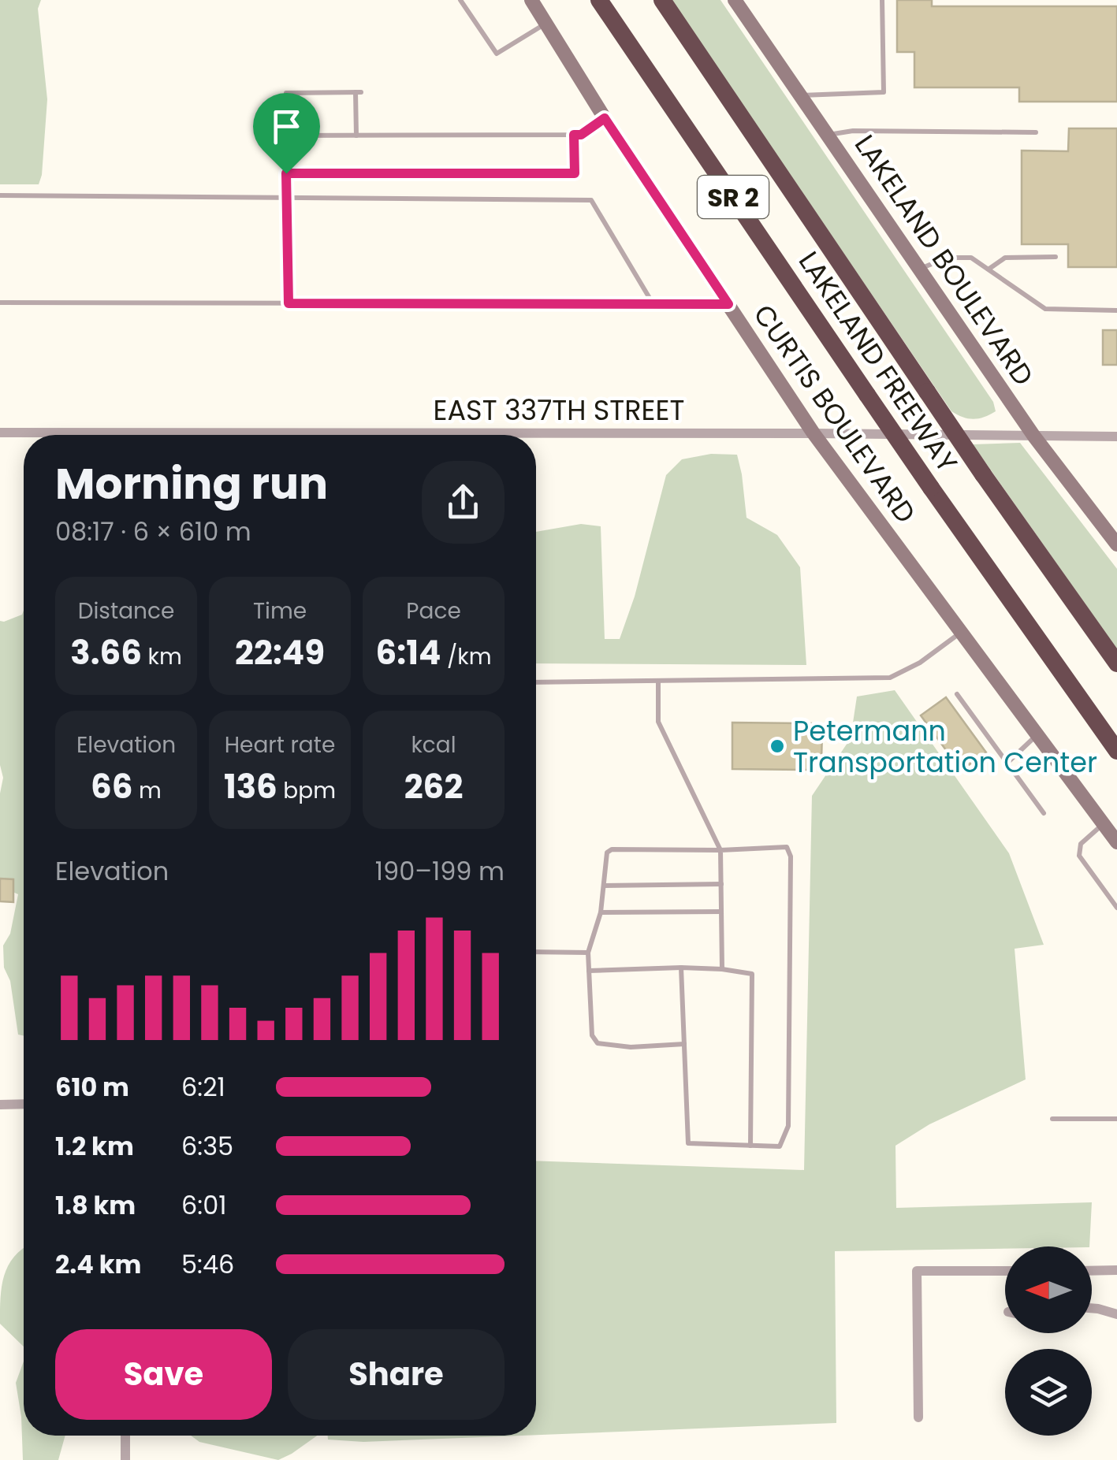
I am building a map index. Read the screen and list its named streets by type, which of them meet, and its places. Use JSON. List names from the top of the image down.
{
  "streets": {
    "highway": ["SR 2", "LAKELAND FREEWAY"],
    "street": ["LAKELAND BOULEVARD", "EAST 337TH STREET", "CURTIS BOULEVARD"]
  },
  "crossings": [
    ["LAKELAND BOULEVARD", "EAST 337TH STREET"],
    ["EAST 337TH STREET", "CURTIS BOULEVARD"]
  ],
  "places": ["Petermann Transportation Center"],
  "north": "left",
  "page": {
    "heading": ["Morning run", "08:17 · 6 × 610 m"],
    "stats": [
      ["Distance", "3.66 km"],
      ["Time", "22:49"],
      ["Pace", "6:14 /km"],
      ["Elevation", "66 m"],
      ["Heart rate", "136 bpm"],
      ["kcal", "262"]
    ],
    "chart": ["Elevation", "190–199 m"],
    "list": [
      {
        "name": "610 m",
        "note": "6:21"
      },
      {
        "name": "1.2 km",
        "note": "6:35"
      },
      {
        "name": "1.8 km",
        "note": "6:01"
      },
      {
        "name": "2.4 km",
        "note": "5:46"
      }
    ],
    "buttons": ["Save", "Share"]
  }
}
